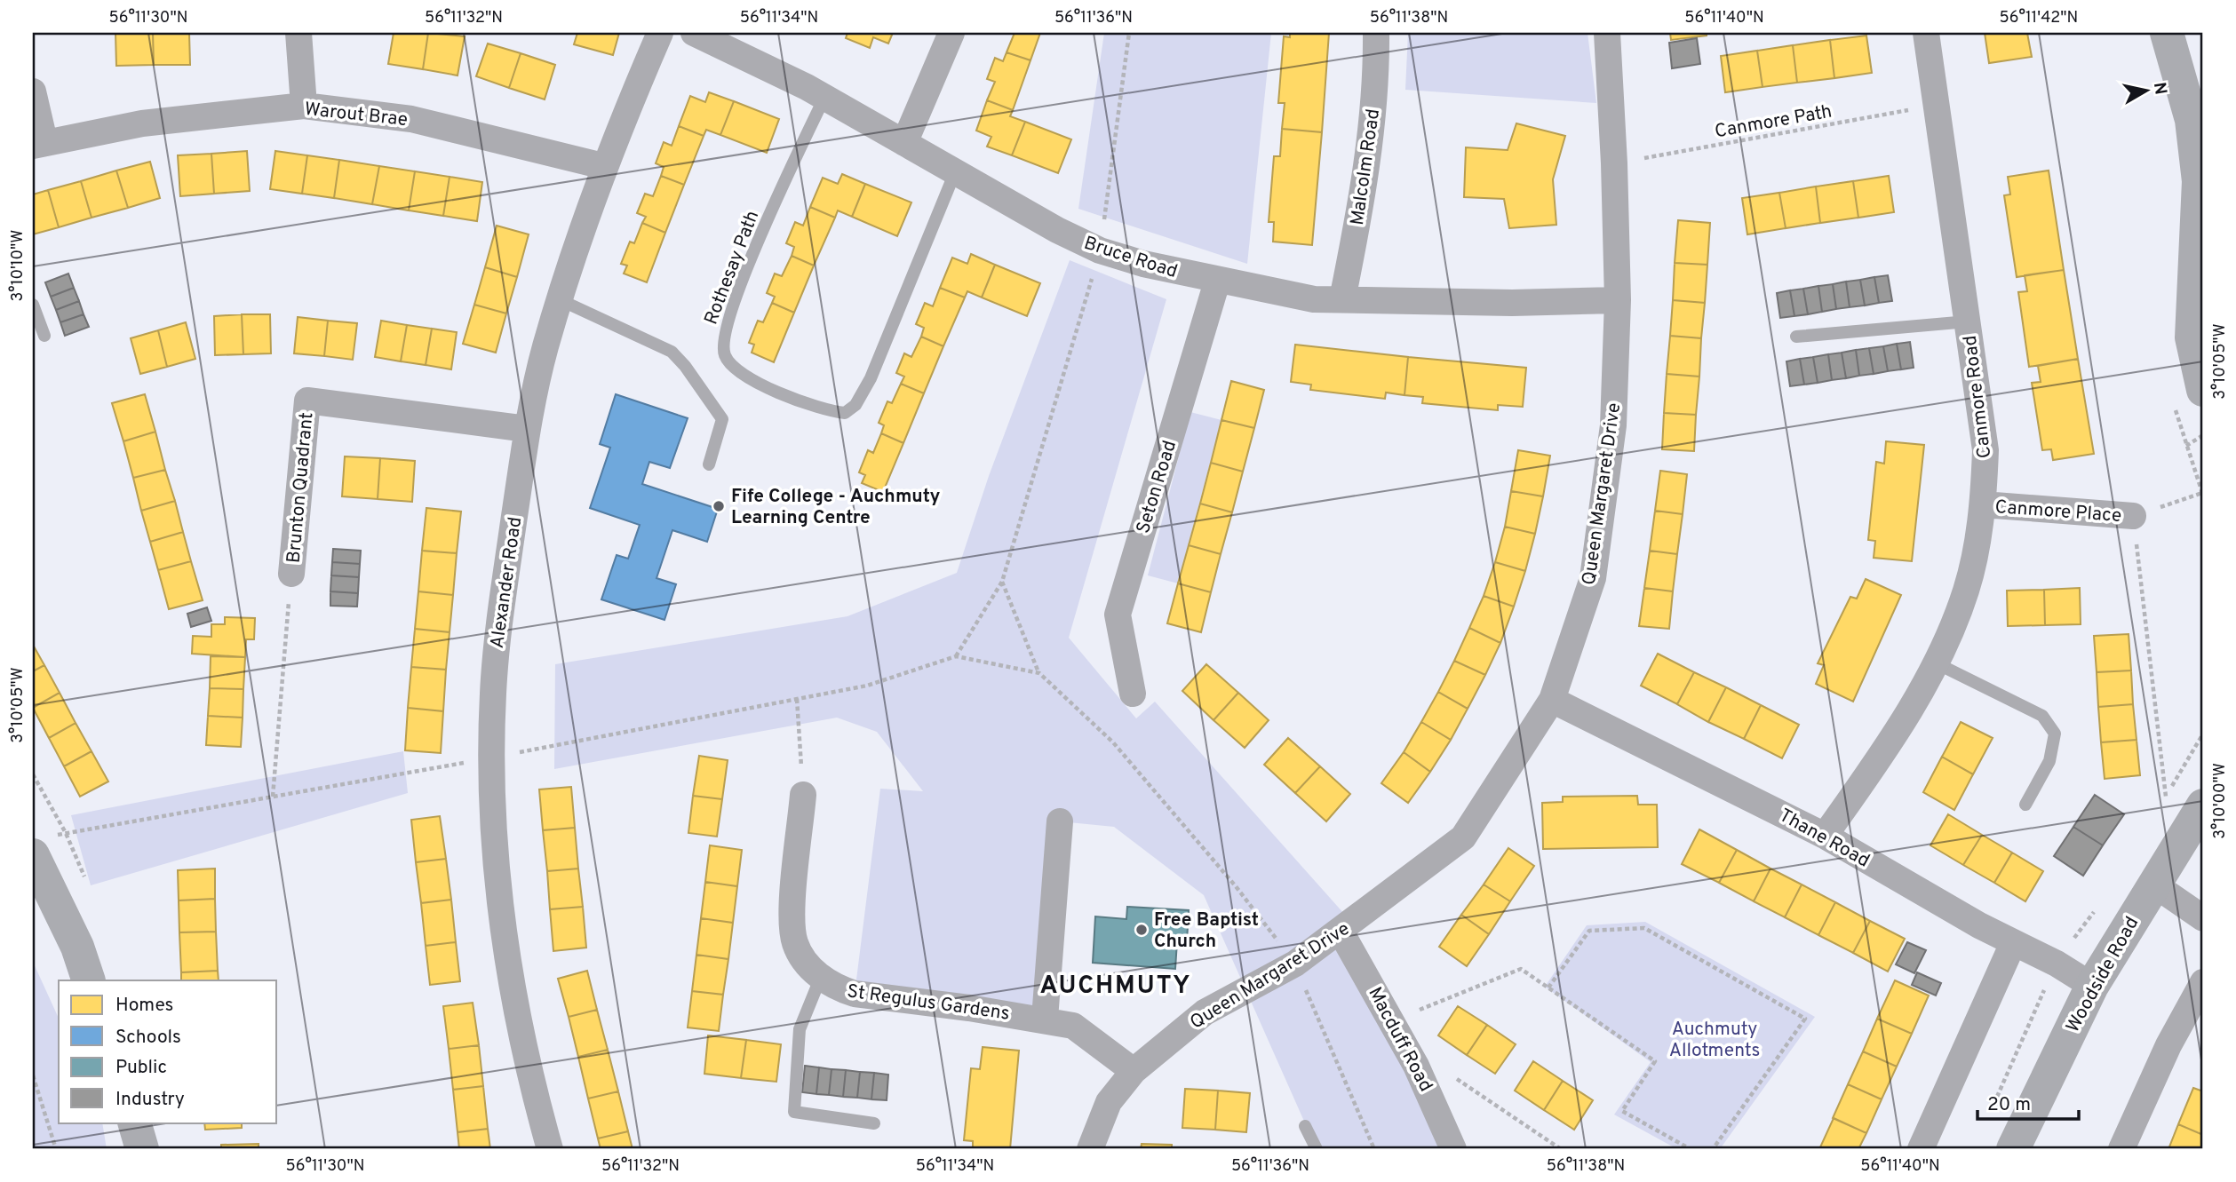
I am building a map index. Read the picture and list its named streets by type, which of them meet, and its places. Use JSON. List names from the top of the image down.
{
  "streets": {
    "street": [
      "Warout Brae",
      "Malcolm Road",
      "Bruce Road",
      "Canmore Road",
      "Seton Road",
      "Brunton Quadrant",
      "Queen Margaret Drive",
      "Canmore Place",
      "Alexander Road",
      "Thane Road",
      "Woodside Road",
      "St Regulus Gardens",
      "Macduff Road"
    ],
    "lane": ["Rothesay Path"],
    "path": ["Canmore Path"]
  },
  "crossings": [
    ["Warout Brae", "Alexander Road"],
    ["Canmore Path", "Canmore Road"],
    ["Canmore Path", "Queen Margaret Drive"],
    ["Malcolm Road", "Bruce Road"],
    ["Bruce Road", "Rothesay Path"],
    ["Bruce Road", "Seton Road"],
    ["Bruce Road", "Queen Margaret Drive"],
    ["Canmore Road", "Canmore Place"],
    ["Canmore Road", "Thane Road"],
    ["Brunton Quadrant", "Alexander Road"],
    ["Queen Margaret Drive", "Thane Road"],
    ["Queen Margaret Drive", "St Regulus Gardens"],
    ["Queen Margaret Drive", "Macduff Road"],
    ["Thane Road", "Woodside Road"]
  ],
  "districts": ["AUCHMUTY"],
  "parks": ["Auchmuty Allotments"],
  "places": ["Fife College - Auchmuty Learning Centre", "Free Baptist Church"],
  "legend": [
    "Homes",
    "Schools",
    "Public",
    "Industry"
  ],
  "scale_bar": "20 m",
  "north": "right",
  "coordinates": [
    "56°11'30\"N",
    "56°11'32\"N",
    "56°11'34\"N",
    "56°11'36\"N",
    "56°11'38\"N",
    "56°11'40\"N",
    "56°11'42\"N",
    "3°10'10\"W",
    "3°10'05\"W",
    "3°10'00\"W"
  ]
}
